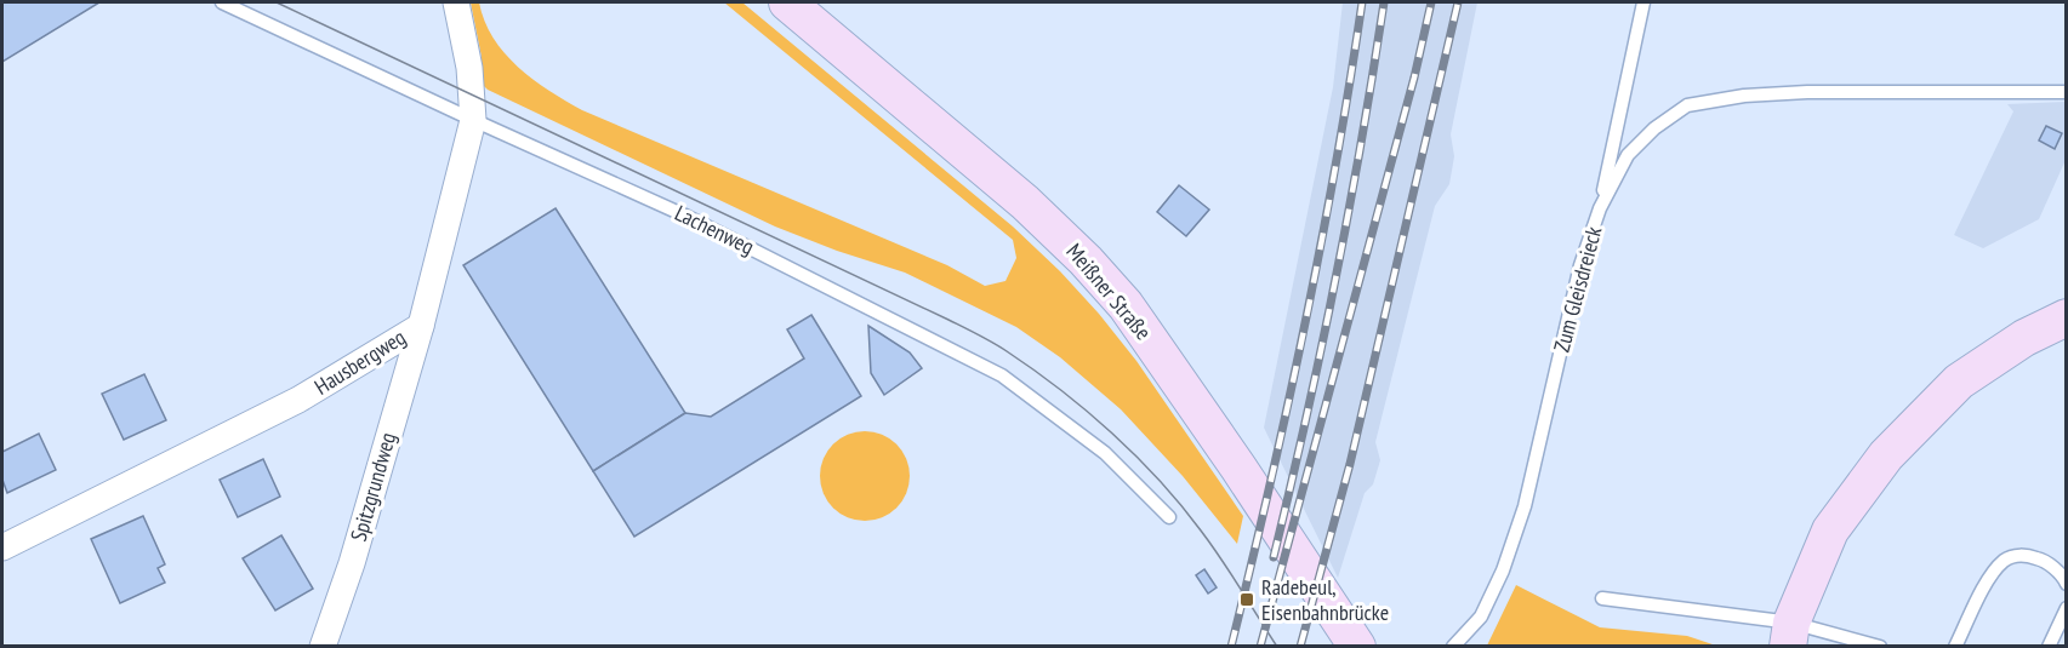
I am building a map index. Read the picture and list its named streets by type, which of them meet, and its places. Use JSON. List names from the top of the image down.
{
  "streets": {
    "main road": ["Meißner Straße"],
    "street": ["Hausbergweg", "Spitzgrundweg"],
    "lane": ["Lachenweg", "Zum Gleisdreieck"]
  },
  "crossings": [
    ["Lachenweg", "Hausbergweg"],
    ["Hausbergweg", "Spitzgrundweg"]
  ],
  "places": {
    "transit": ["Radebeul, Eisenbahnbrücke"]
  }
}
